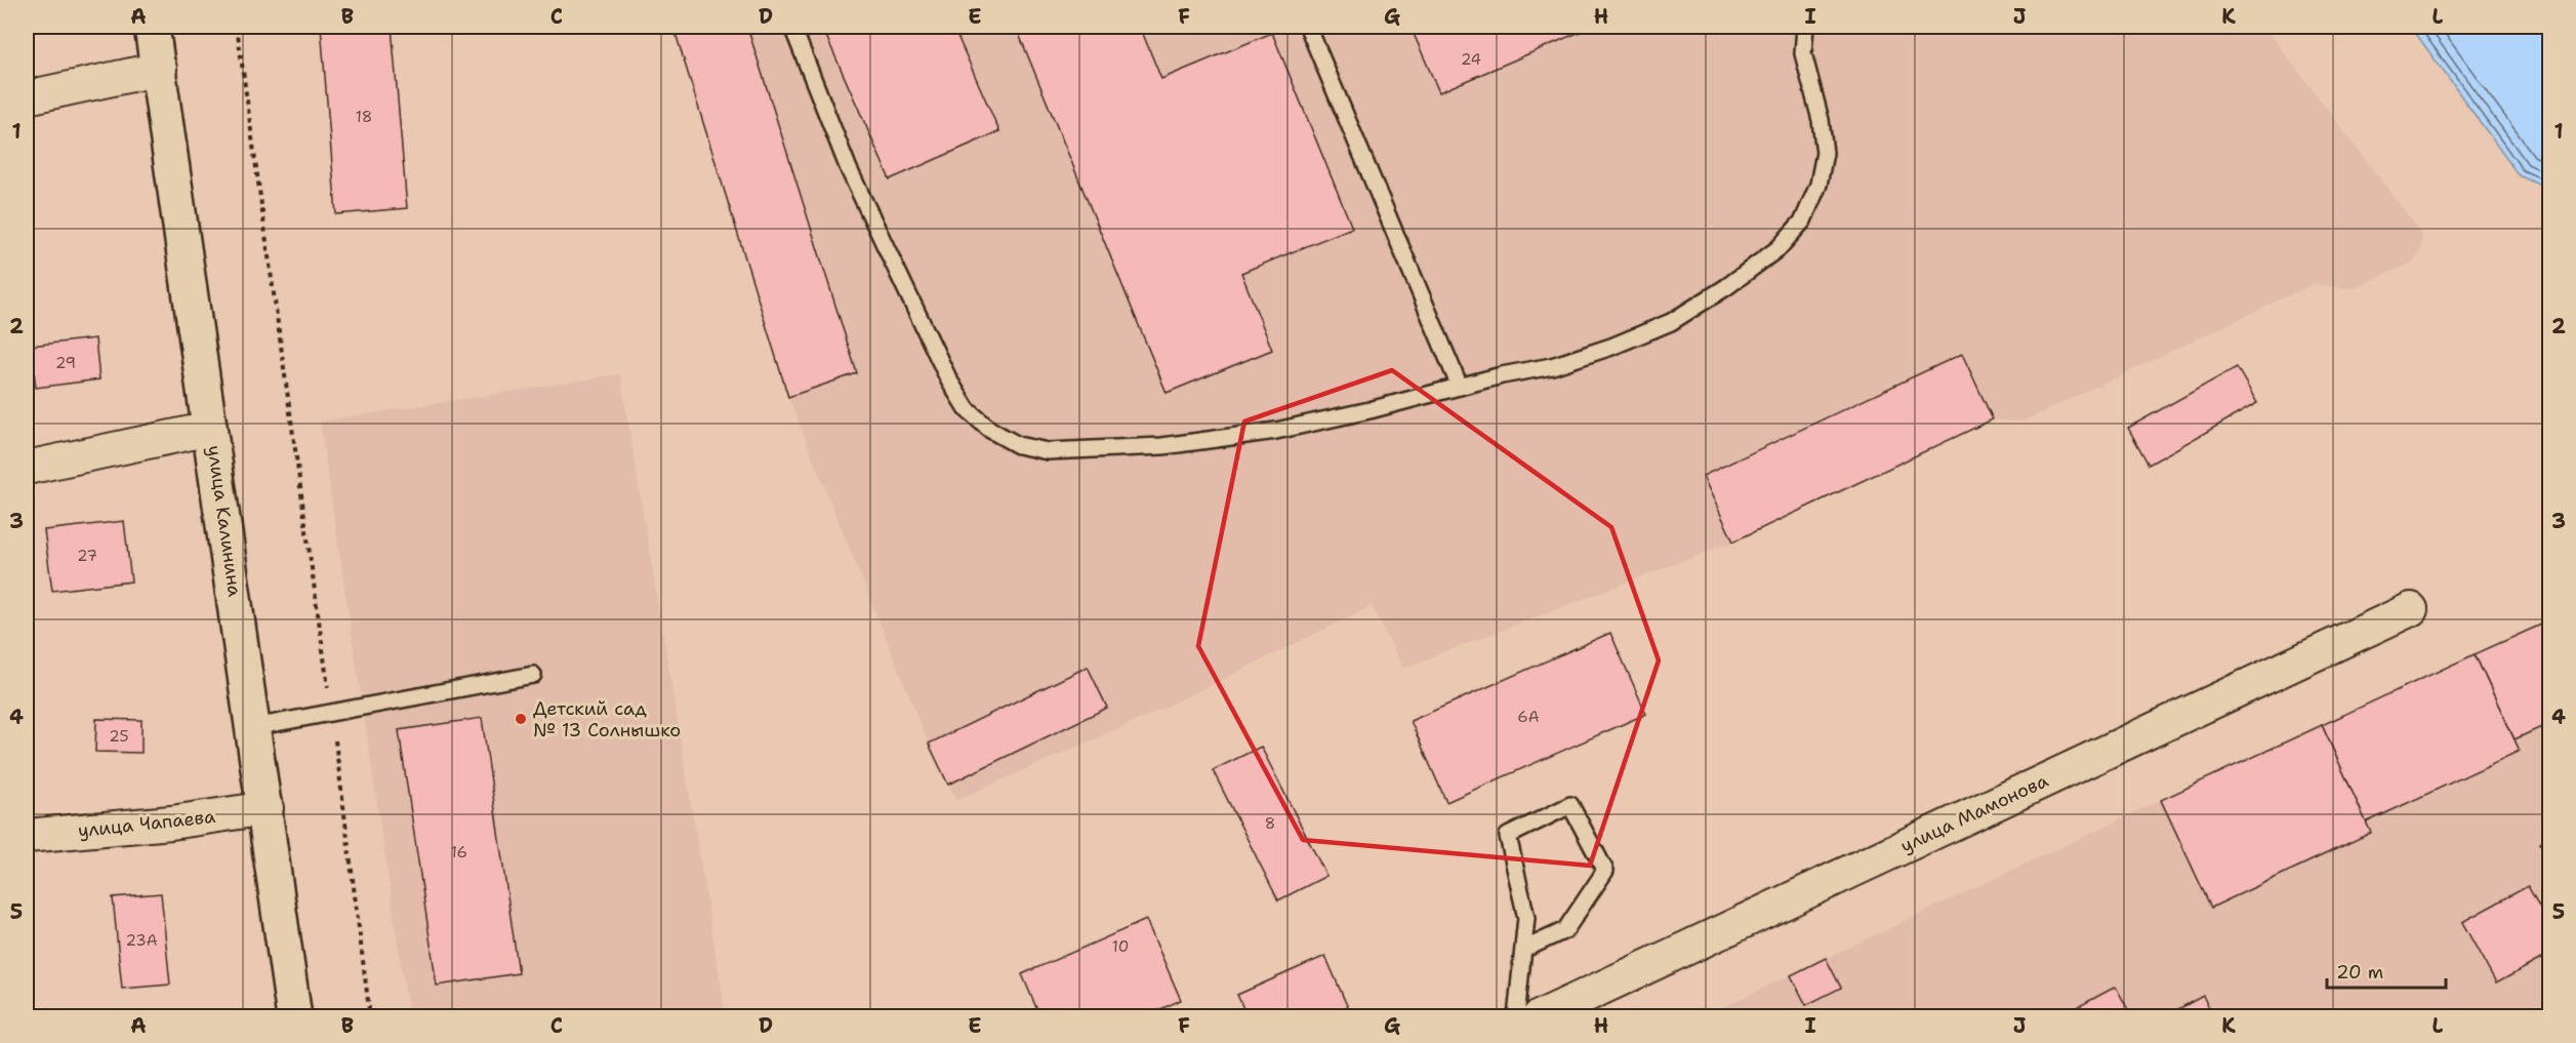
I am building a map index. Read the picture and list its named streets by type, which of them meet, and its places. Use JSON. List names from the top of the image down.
{
  "streets": {
    "main road": ["улица Калинина"],
    "street": ["улица Мамонова", "улица Чапаева"]
  },
  "crossings": [
    ["улица Калинина", "улица Чапаева"]
  ],
  "places": ["Детский сад № 13 Солнышко"],
  "house_numbers": [
    "24",
    "18",
    "29",
    "27",
    "6А",
    "25",
    "8",
    "16",
    "23А",
    "10"
  ],
  "scale_bar": "20 m",
  "grid": {
    "columns": [
      "A",
      "B",
      "C",
      "D",
      "E",
      "F",
      "G",
      "H",
      "I",
      "J",
      "K",
      "L"
    ],
    "rows": [
      "1",
      "2",
      "3",
      "4",
      "5"
    ]
  }
}
